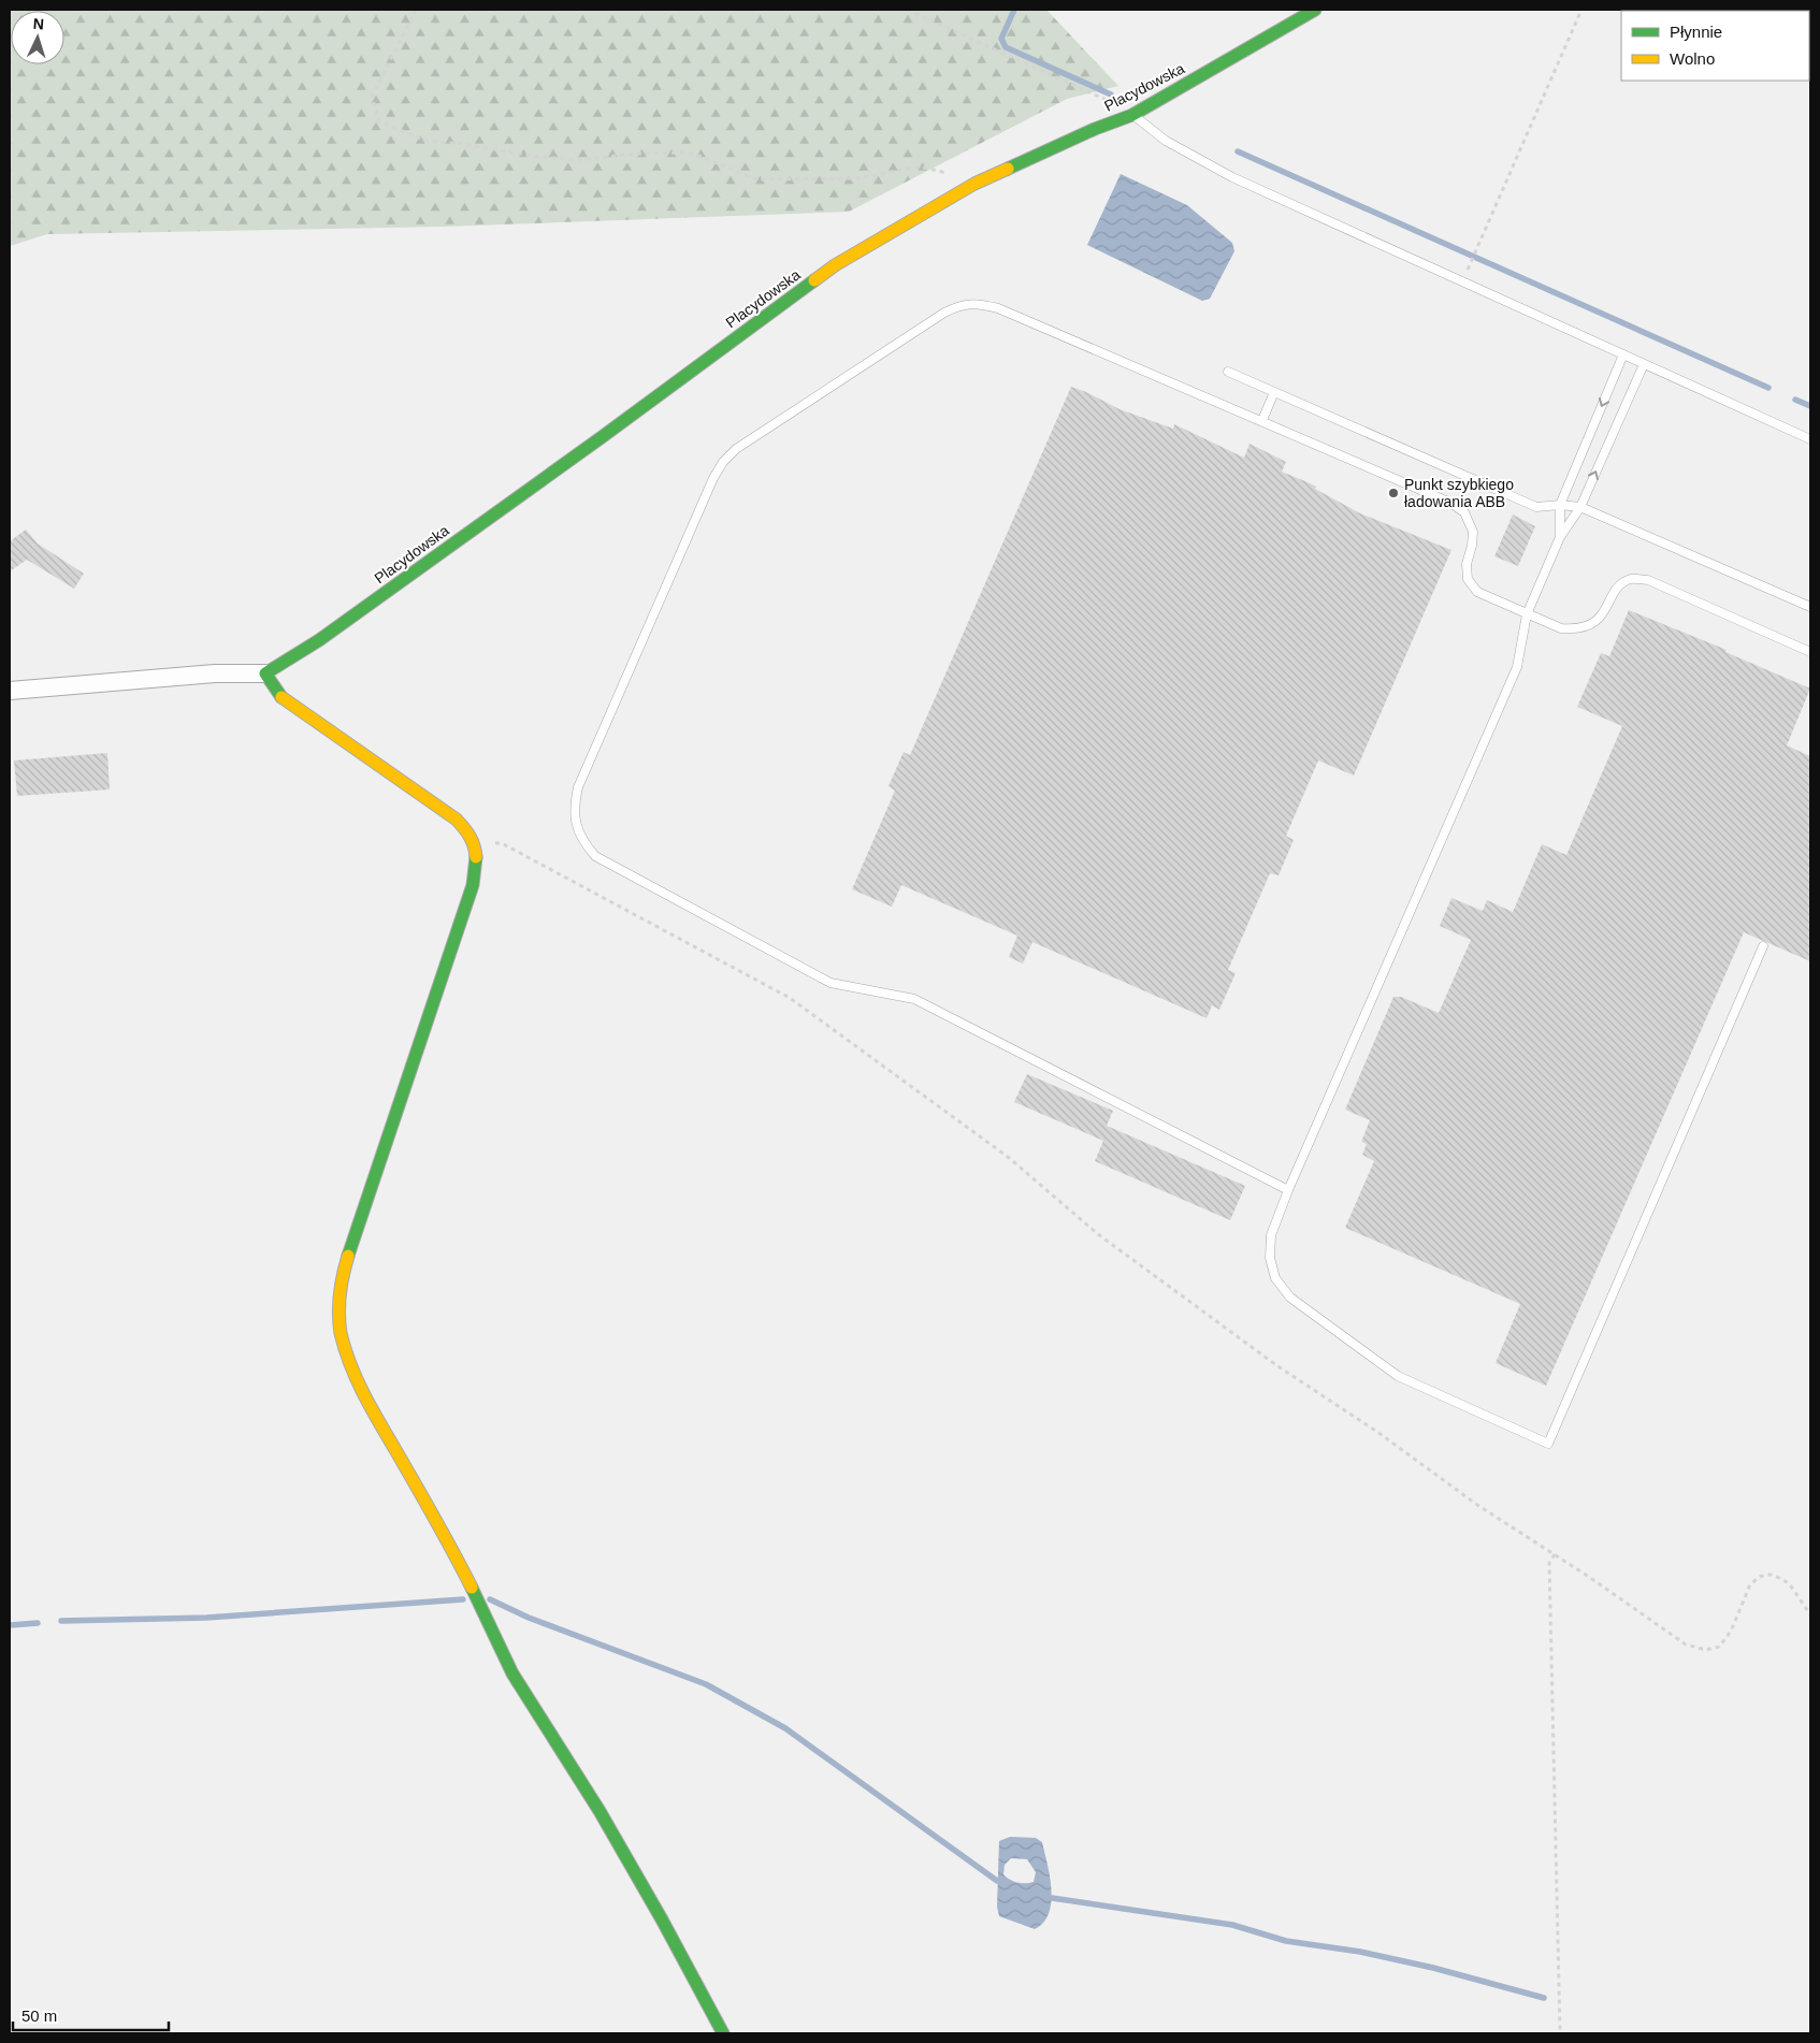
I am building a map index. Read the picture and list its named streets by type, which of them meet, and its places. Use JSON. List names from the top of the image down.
{
  "streets": {
    "street": ["Placydowska"]
  },
  "places": ["Punkt szybkiego ładowania ABB"],
  "legend": ["Płynnie", "Wolno"],
  "scale_bar": "50 m",
  "north": "top"
}
